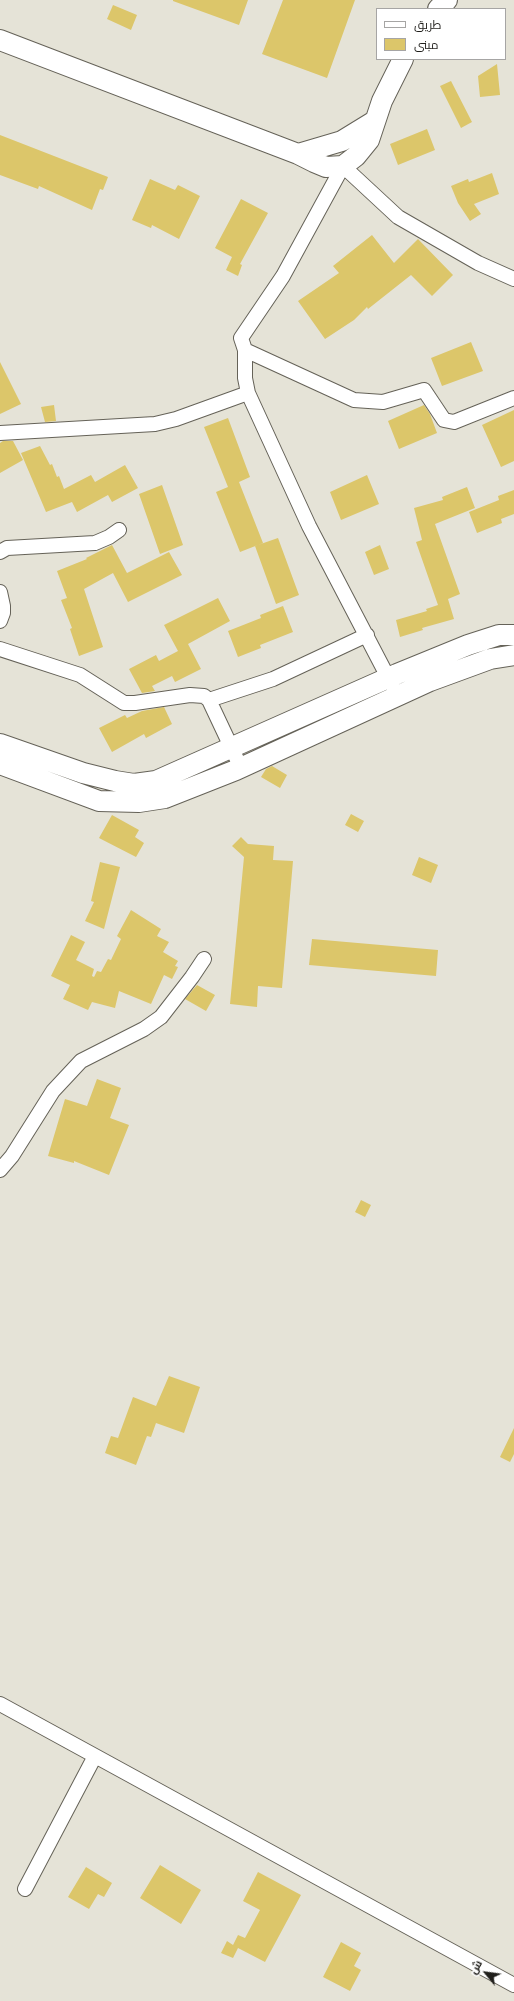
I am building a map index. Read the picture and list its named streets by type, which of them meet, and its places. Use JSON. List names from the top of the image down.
{
  "legend": ["طريق", "مبنى"],
  "north": "top left"
}
